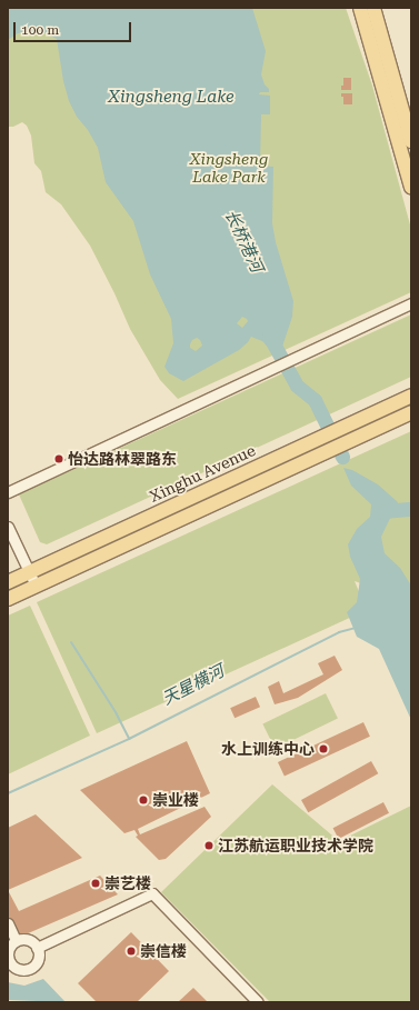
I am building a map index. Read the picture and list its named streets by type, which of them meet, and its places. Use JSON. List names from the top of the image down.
{
  "streets": {
    "main road": ["Xinghu Avenue"]
  },
  "water": ["Xingsheng Lake", "长桥港河", "天星横河"],
  "parks": ["Xingsheng Lake Park"],
  "places": [
    "怡达路林翠路东",
    "水上训练中心",
    "崇业楼",
    "江苏航运职业技术学院",
    "崇艺楼",
    "崇信楼"
  ],
  "scale_bar": "100 m"
}
